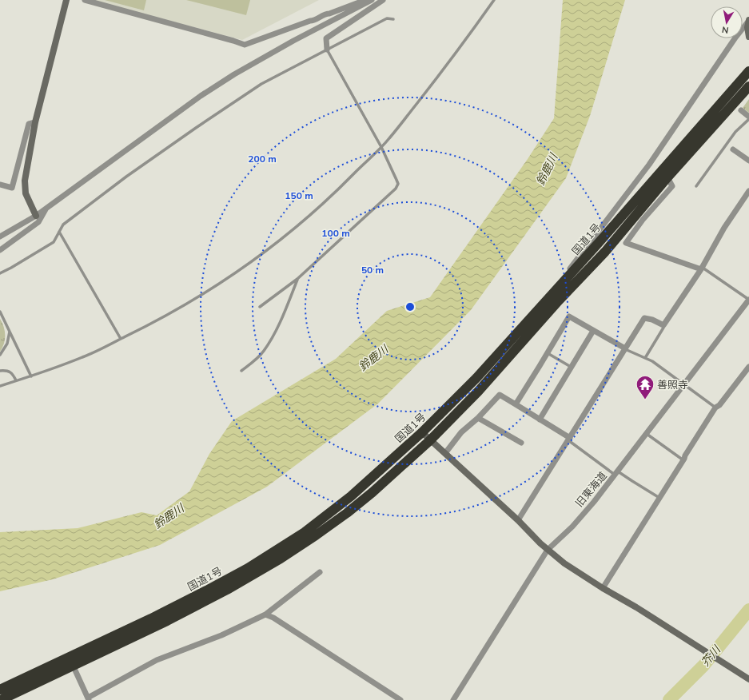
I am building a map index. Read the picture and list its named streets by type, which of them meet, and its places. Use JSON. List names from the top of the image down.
{
  "streets": {
    "highway": ["国道1号"],
    "street": ["旧東海道"]
  },
  "water": ["鈴鹿川", "芥川"],
  "places": {
    "temple": ["善照寺"]
  },
  "north": "bottom",
  "rings": [
    "200 m",
    "150 m",
    "100 m",
    "50 m"
  ]
}
